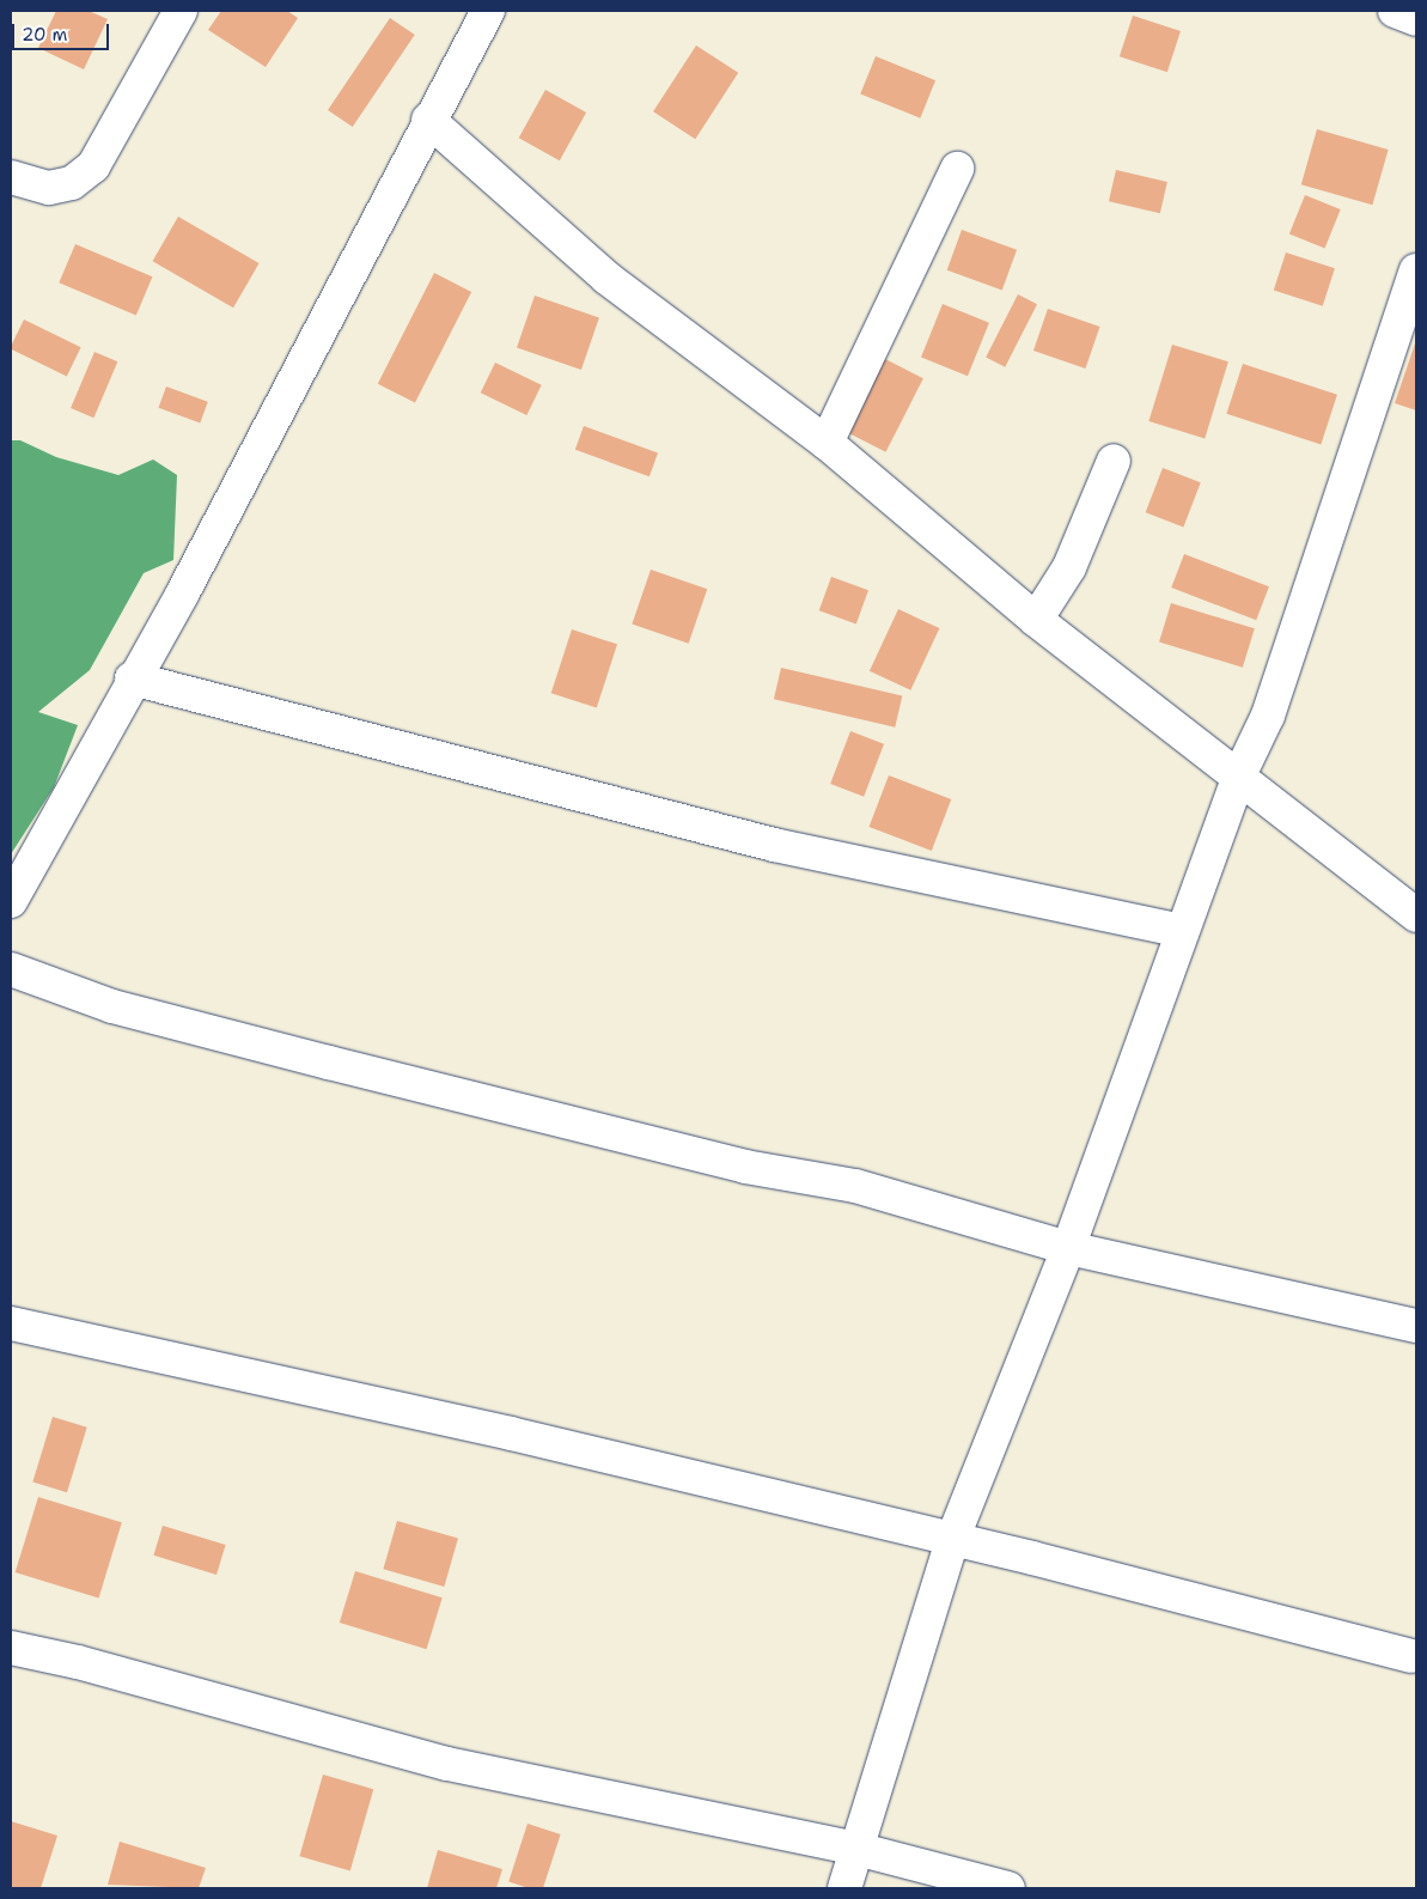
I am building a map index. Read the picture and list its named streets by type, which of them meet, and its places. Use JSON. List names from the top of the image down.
{
  "scale_bar": "20 m"
}
